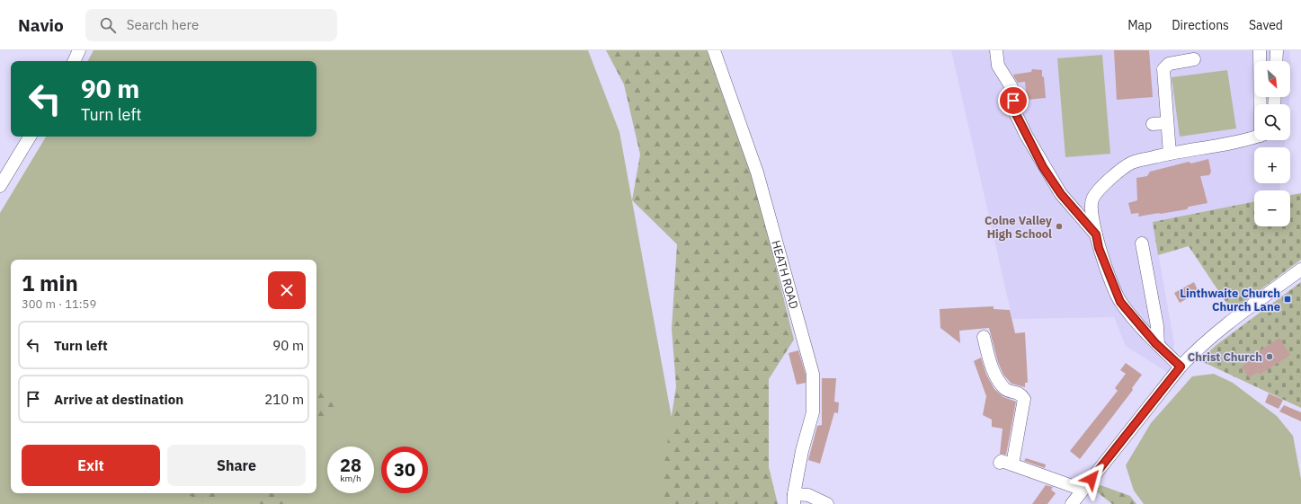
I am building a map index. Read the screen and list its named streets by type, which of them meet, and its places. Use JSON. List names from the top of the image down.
{
  "streets": {
    "street": ["HEATH ROAD"]
  },
  "places": {
    "other": ["Colne Valley High School", "Christ Church"],
    "transit": ["Linthwaite Church Church Lane"]
  },
  "north": "bottom right",
  "page": {
    "header": "Navio",
    "search": "Search here",
    "nav": ["Map", "Directions", "Saved"],
    "map_buttons": ["+", "−"],
    "turn": ["90 m", "Turn left"],
    "heading": ["1 min", "300 m · 11:59"],
    "list": [
      {
        "name": "Turn left",
        "value": "90 m"
      },
      {
        "name": "Arrive at destination",
        "value": "210 m"
      }
    ],
    "buttons": ["Exit", "Share"],
    "speed": "28 km/h",
    "limit": "30"
  }
}
